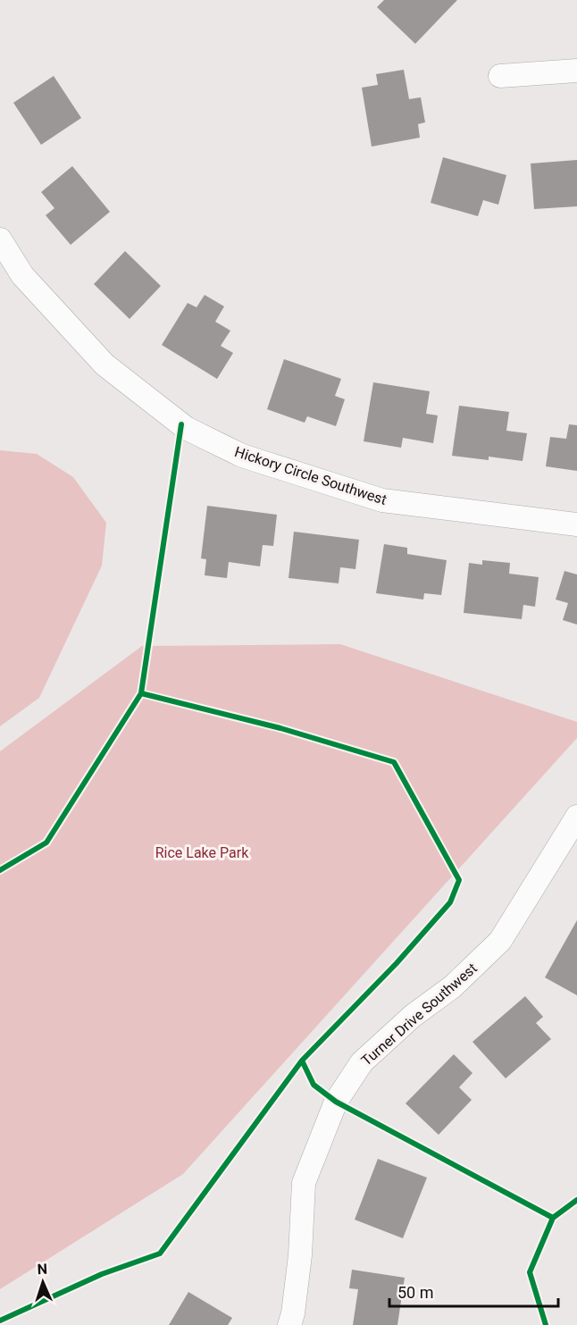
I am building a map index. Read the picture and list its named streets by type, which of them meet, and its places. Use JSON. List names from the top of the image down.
{
  "streets": {
    "street": ["Hickory Circle Southwest", "Turner Drive Southwest"]
  },
  "parks": ["Rice Lake Park"],
  "scale_bar": "50 m",
  "north": "top"
}
